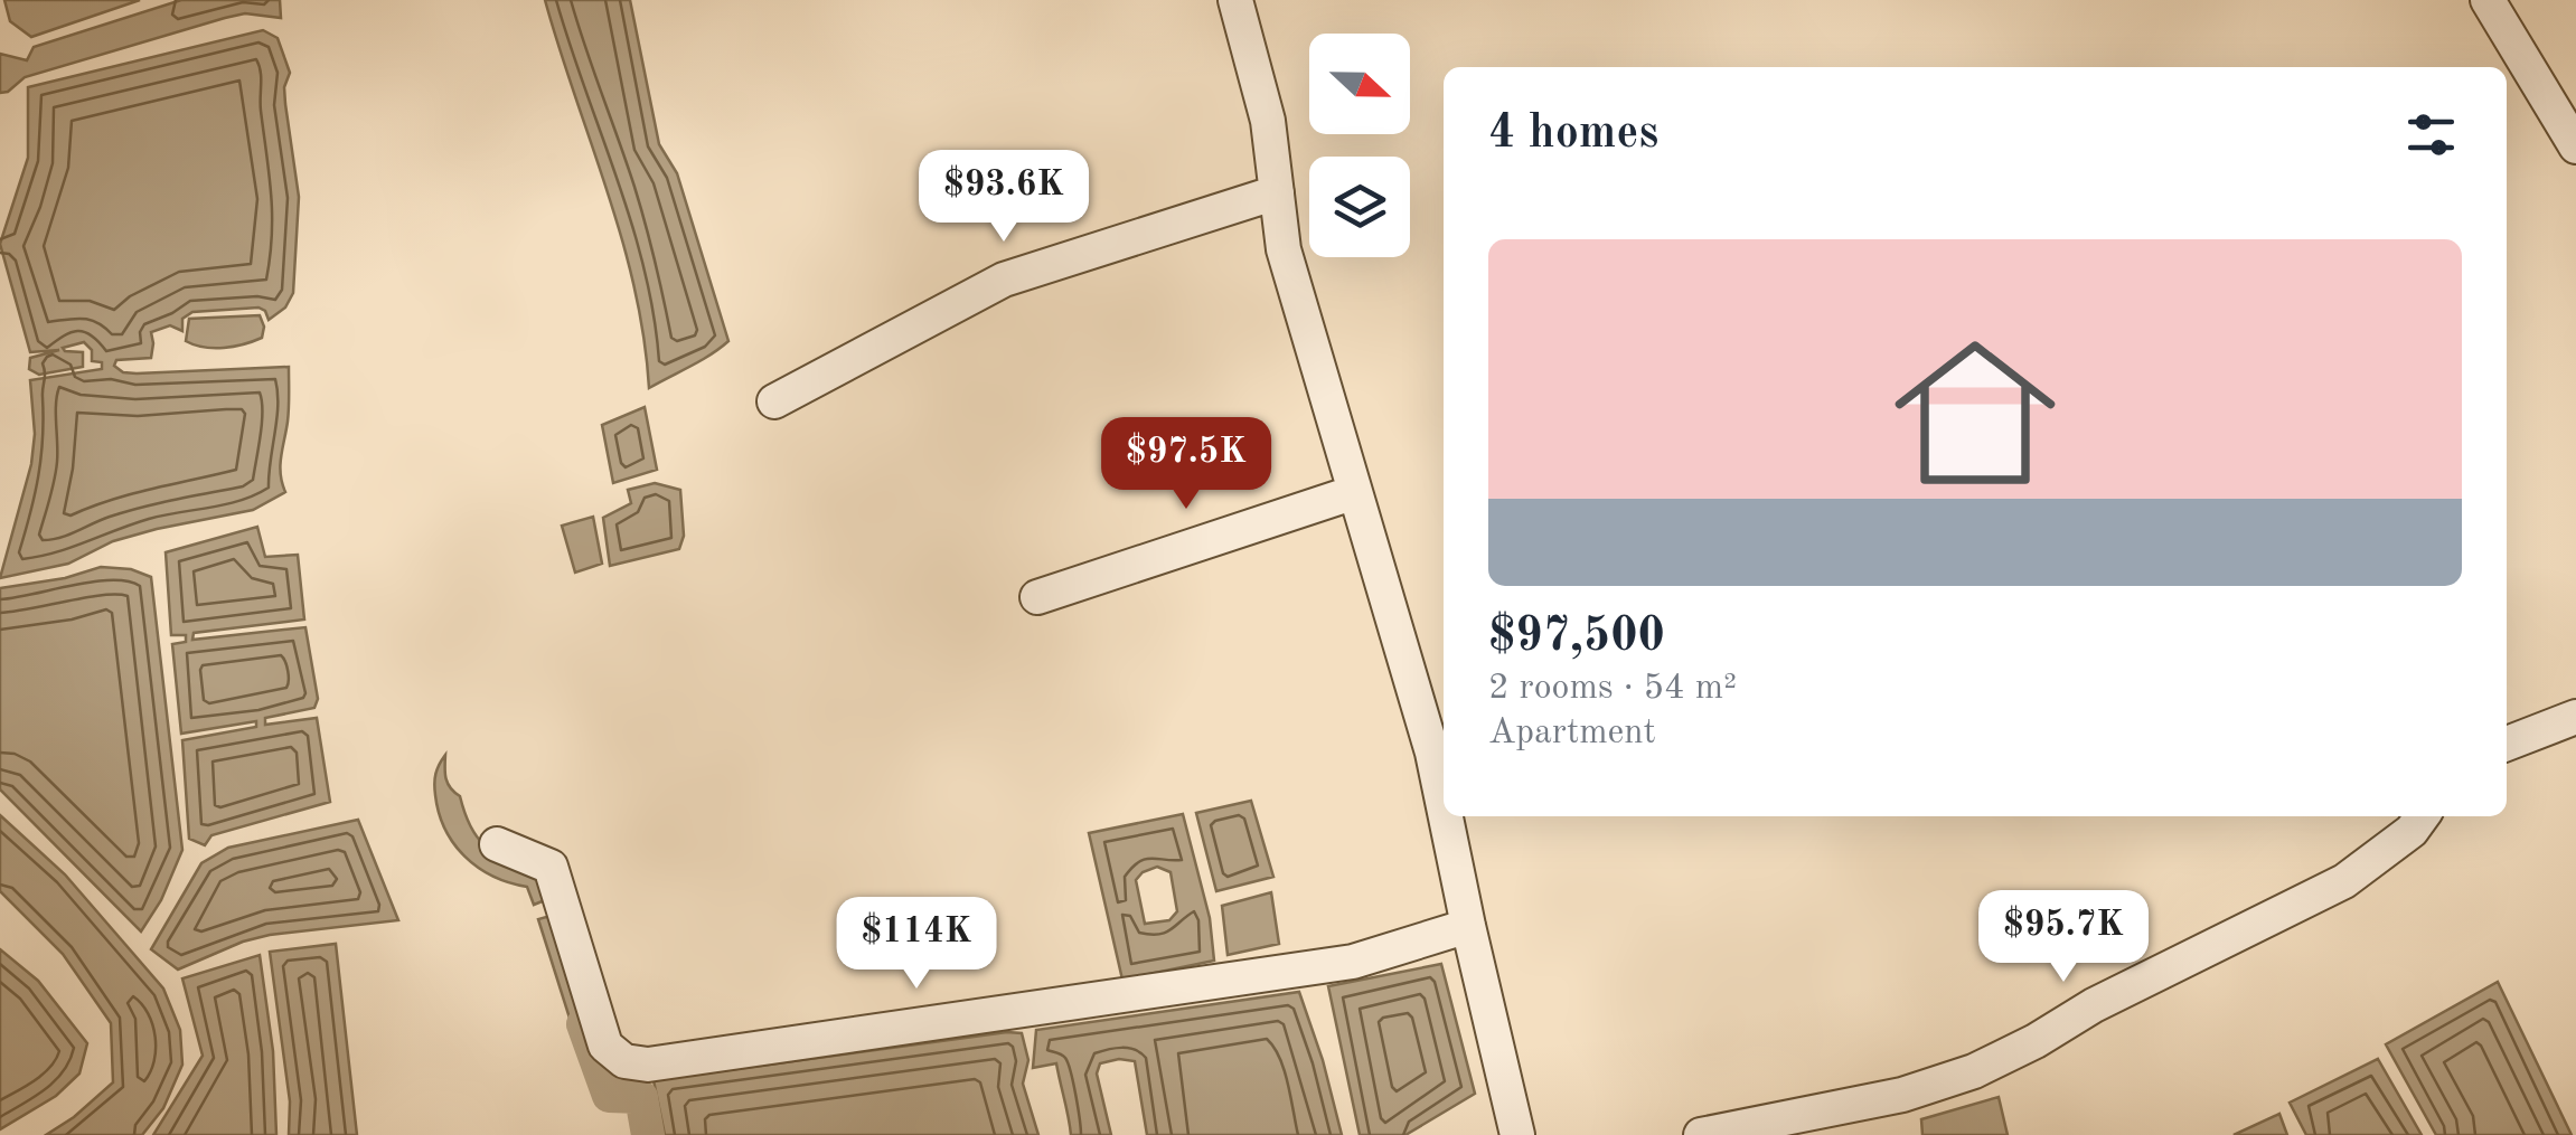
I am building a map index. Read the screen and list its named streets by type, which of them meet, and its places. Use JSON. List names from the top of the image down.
{
  "north": "right",
  "page": {
    "heading": "4 homes",
    "price": [
      "$93.6K",
      "$97.5K",
      "$95.7K",
      "$114K"
    ],
    "list": [
      {
        "name": "$97,500",
        "note": "2 rooms · 54 m² · Apartment"
      }
    ]
  }
}
